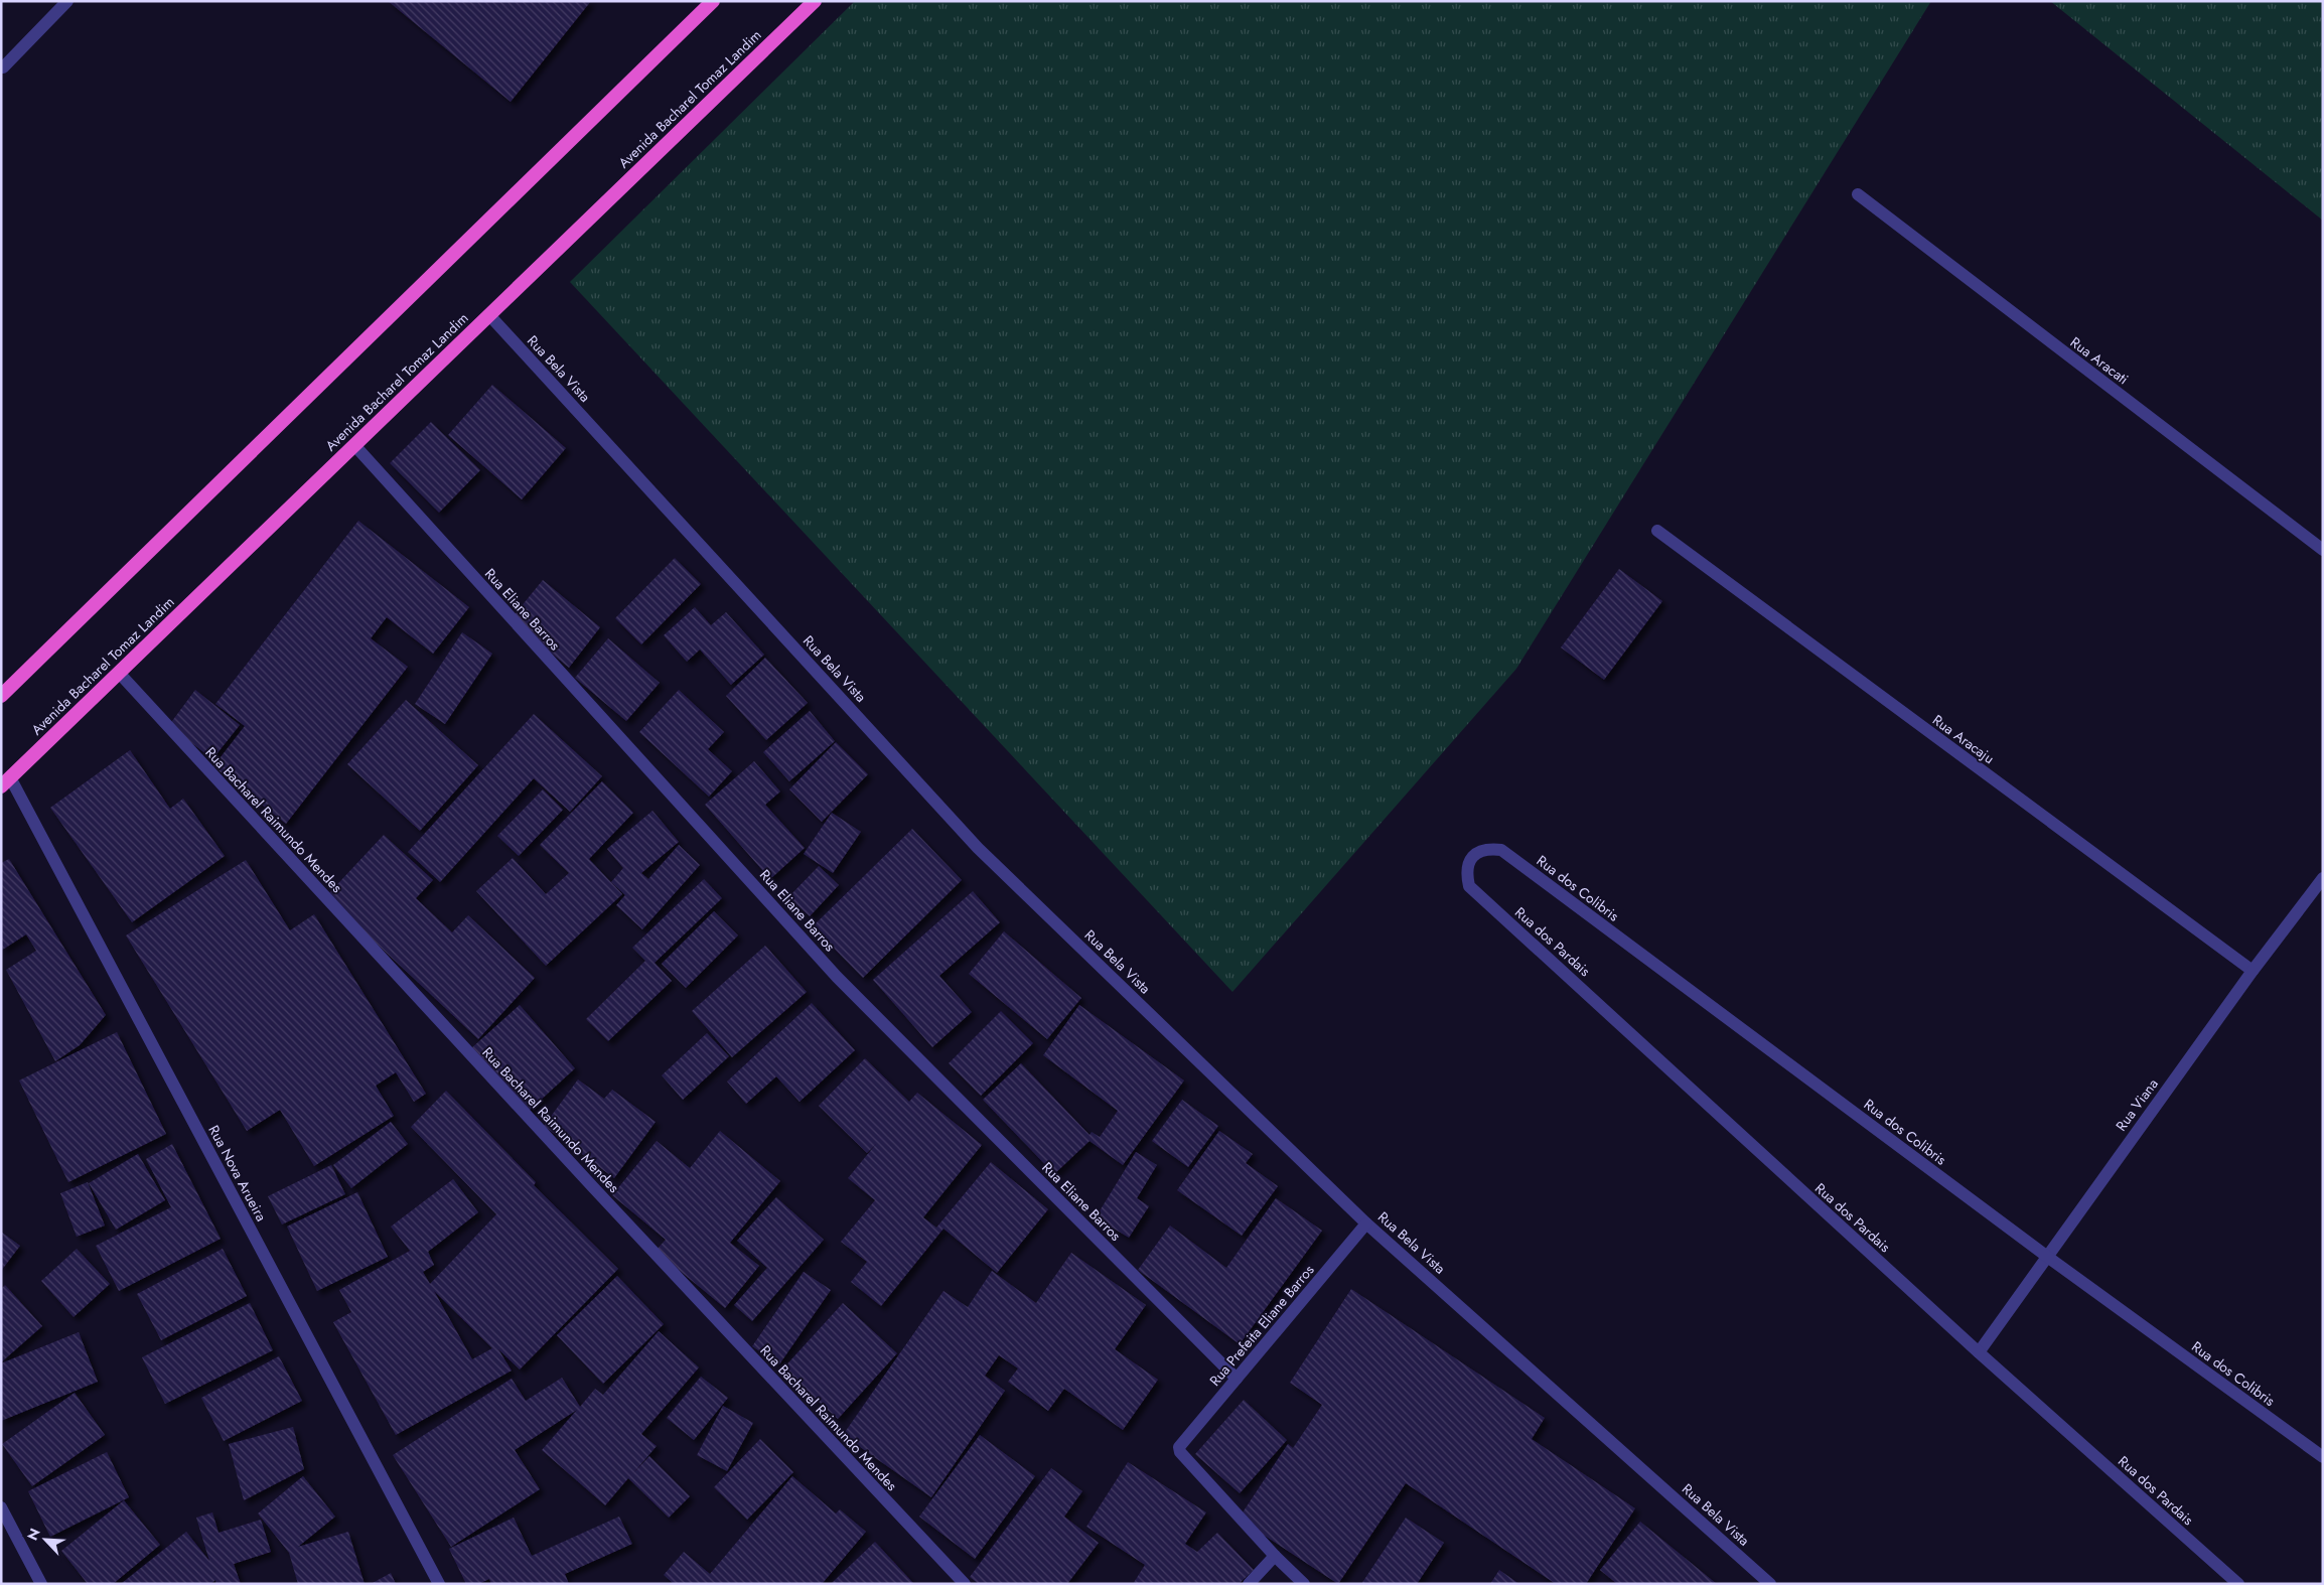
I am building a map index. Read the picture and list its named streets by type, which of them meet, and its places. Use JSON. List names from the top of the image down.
{
  "streets": {
    "highway": ["Avenida Bacharel Tomaz Landim"],
    "street": [
      "Rua Aracati",
      "Rua Bela Vista",
      "Rua Eliane Barros",
      "Rua Aracaju",
      "Rua Bacharel Raimundo Mendes",
      "Rua dos Colibris",
      "Rua dos Pardais",
      "Rua Viana",
      "Rua Nova Arueira",
      "Rua Prefeita Eliane Barros"
    ]
  },
  "crossings": [
    ["Avenida Bacharel Tomaz Landim", "Rua Bela Vista"],
    ["Avenida Bacharel Tomaz Landim", "Rua Eliane Barros"],
    ["Avenida Bacharel Tomaz Landim", "Rua Bacharel Raimundo Mendes"],
    ["Avenida Bacharel Tomaz Landim", "Rua Nova Arueira"],
    ["Rua Bela Vista", "Rua Prefeita Eliane Barros"],
    ["Rua Eliane Barros", "Rua Prefeita Eliane Barros"],
    ["Rua Aracaju", "Rua Viana"],
    ["Rua dos Colibris", "Rua dos Pardais"],
    ["Rua dos Colibris", "Rua Viana"],
    ["Rua dos Pardais", "Rua Viana"]
  ],
  "north": "top left"
}
